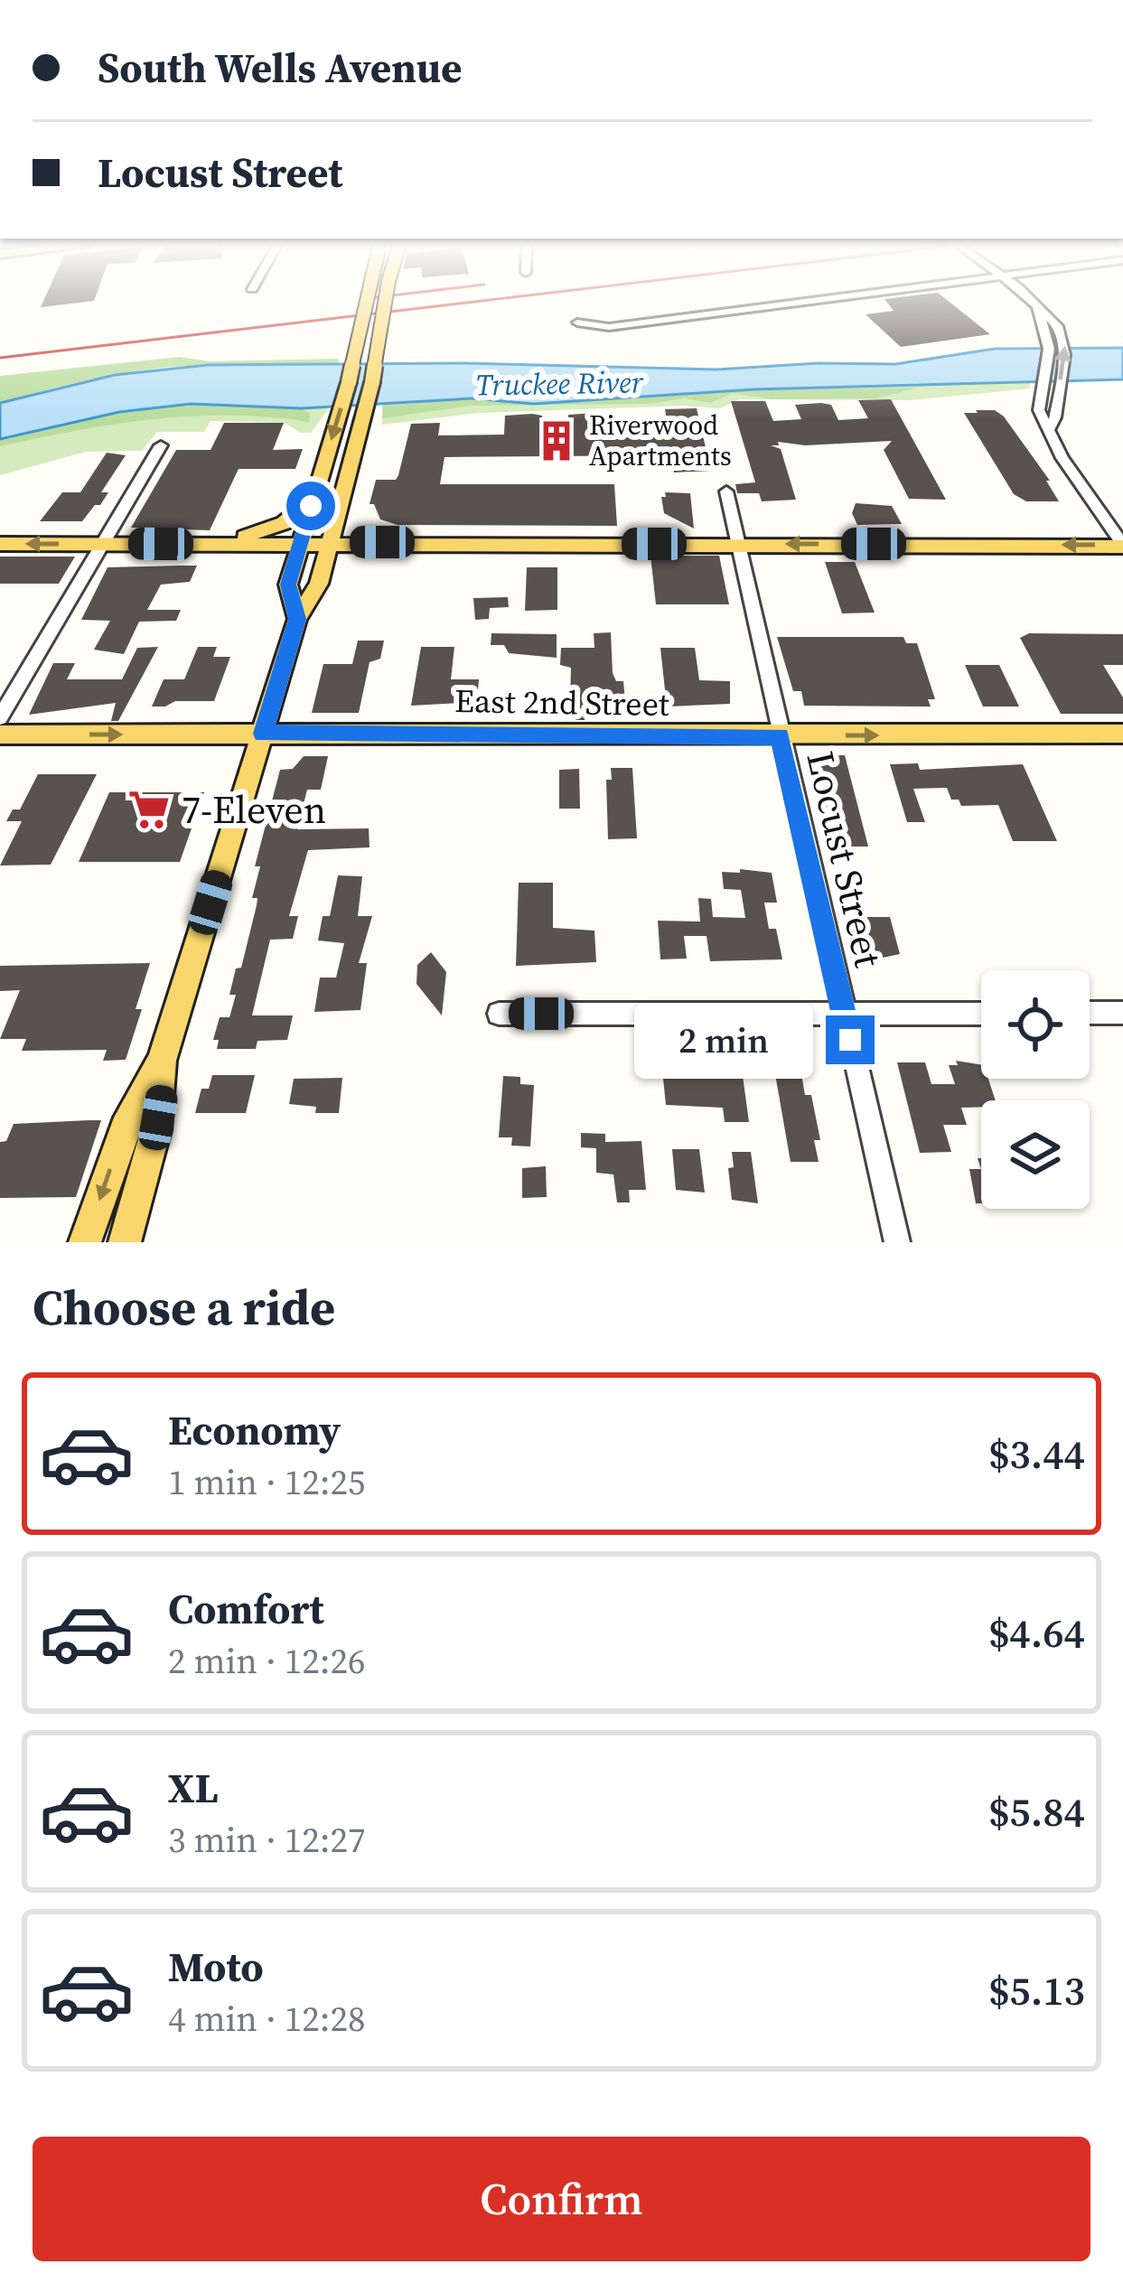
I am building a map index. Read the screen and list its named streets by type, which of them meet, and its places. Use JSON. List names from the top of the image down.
{
  "streets": {
    "main road": ["East 2nd Street"],
    "street": ["Locust Street"]
  },
  "crossings": [
    ["East 2nd Street", "Locust Street"]
  ],
  "one_way": ["East 2nd Street"],
  "water": ["Truckee River"],
  "places": {
    "building": ["Riverwood Apartments"],
    "supermarket": ["7-Eleven"]
  },
  "page": {
    "banner": ["South Wells Avenue", "Locust Street"],
    "bubble": "2 min",
    "heading": "Choose a ride",
    "list": [
      {
        "name": "Economy",
        "note": "1 min · 12:25",
        "value": "$3.44"
      },
      {
        "name": "Comfort",
        "note": "2 min · 12:26",
        "value": "$4.64"
      },
      {
        "name": "XL",
        "note": "3 min · 12:27",
        "value": "$5.84"
      },
      {
        "name": "Moto",
        "note": "4 min · 12:28",
        "value": "$5.13"
      }
    ],
    "buttons": "Confirm"
  }
}
